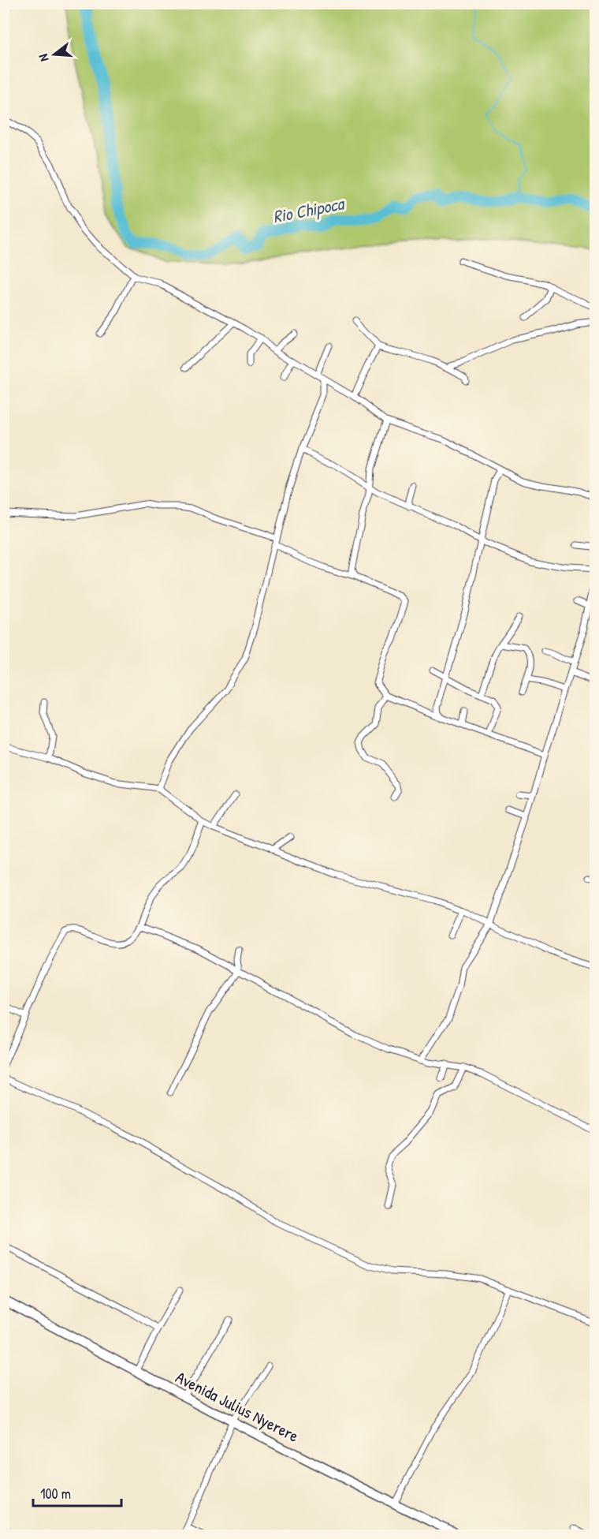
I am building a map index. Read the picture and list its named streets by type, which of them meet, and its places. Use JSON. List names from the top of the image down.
{
  "streets": {
    "street": ["Avenida Julius Nyerere"]
  },
  "water": ["Rio Chipoca"],
  "scale_bar": "100 m",
  "north": "left"
}
